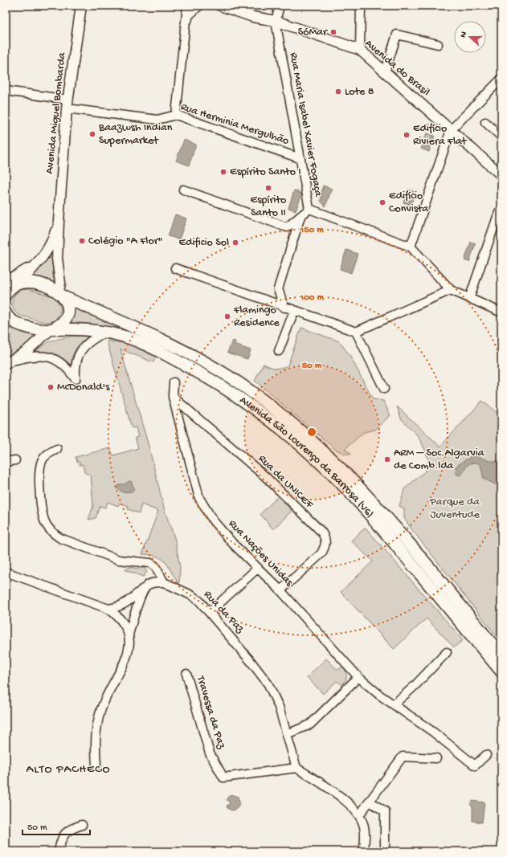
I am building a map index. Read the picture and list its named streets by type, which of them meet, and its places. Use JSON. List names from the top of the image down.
{
  "streets": {
    "main road": ["Avenida São Lourenço da Barrosa (V6)"],
    "street": [
      "Avenida do Brasil",
      "Avenida Miguel Bombarda",
      "Rua Herminia Mergulhão",
      "Rua Maria Isabel Xavier Fogaça",
      "Rua da UNICEF",
      "Rua Nações Unidas",
      "Rua da Paz",
      "Travessa da Paz"
    ]
  },
  "crossings": [
    ["Avenida do Brasil", "Rua Maria Isabel Xavier Fogaça"],
    ["Avenida Miguel Bombarda", "Rua Herminia Mergulhão"],
    ["Rua Herminia Mergulhão", "Rua Maria Isabel Xavier Fogaça"],
    ["Rua da UNICEF", "Rua Nações Unidas"],
    ["Rua da Paz", "Travessa da Paz"]
  ],
  "districts": ["ALTO PACHECO"],
  "parks": ["Parque da Juventude"],
  "places": [
    "SóMar",
    "Lote 8",
    "Baazwsh Indian Supermarket",
    "Edifício Riviera Flat",
    "Espírito Santo I",
    "Espírito Santo II",
    "Edifício Convista",
    "Colégio \"A Flor\"",
    "Edificio Sol",
    "Flamingo Residence",
    "McDonald's",
    "ARM – Soc.Algarvia de Comb.lda"
  ],
  "scale_bar": "50 m",
  "north": "left",
  "rings": ["150 m", "100 m", "50 m"]
}
